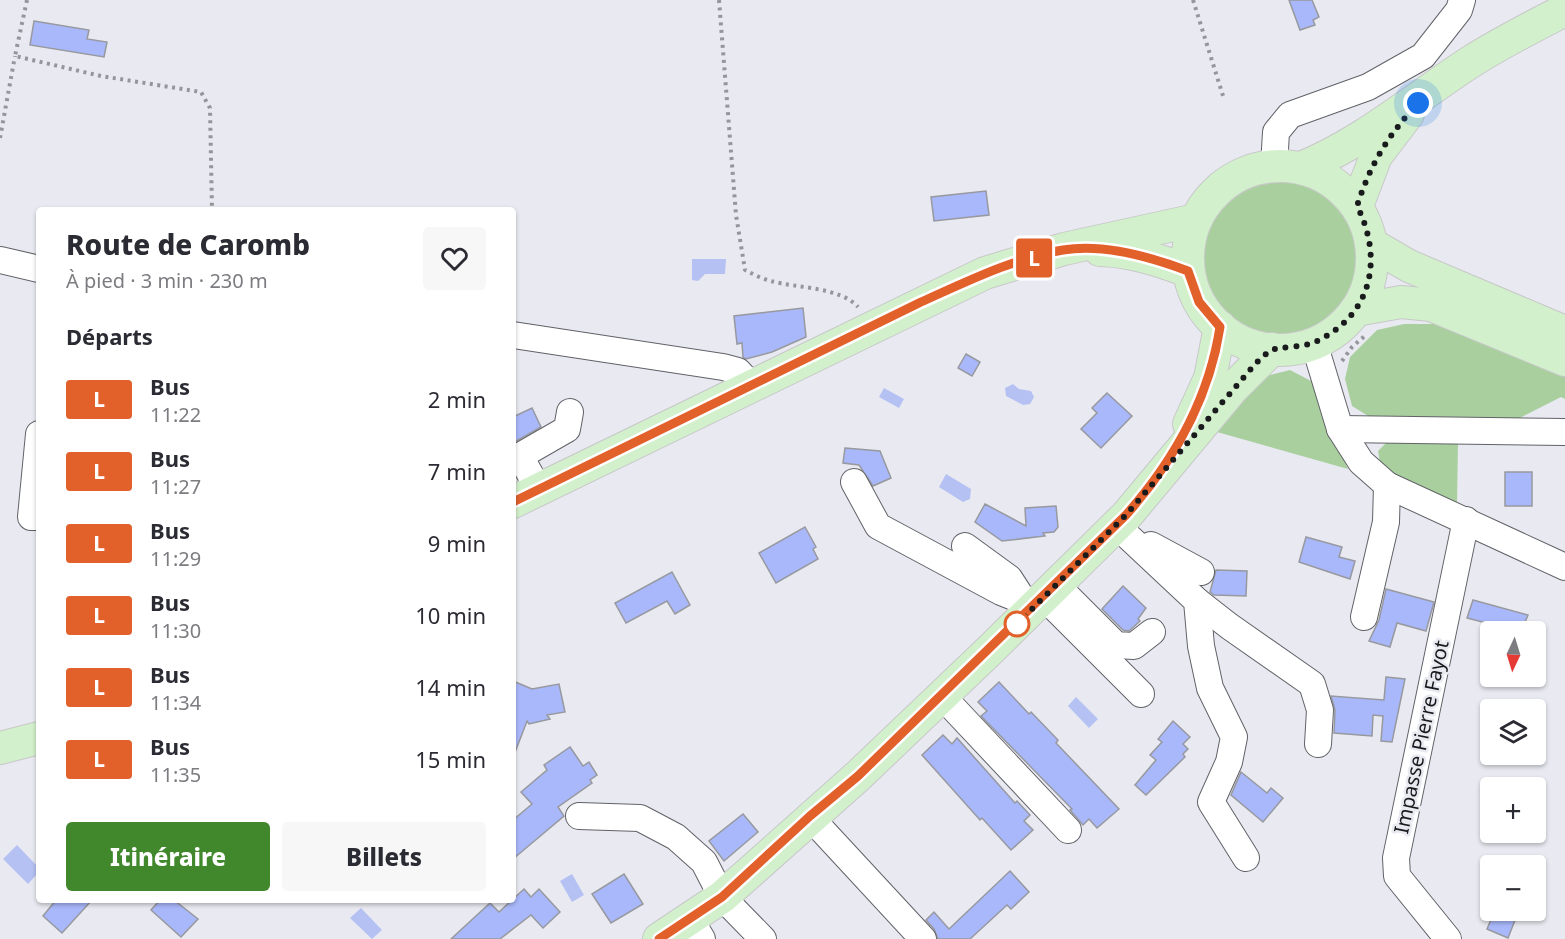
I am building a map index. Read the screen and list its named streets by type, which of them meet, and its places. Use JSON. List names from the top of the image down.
{
  "streets": {
    "street": ["Impasse Pierre Fayot"]
  },
  "lines": ["bus line L"],
  "north": "bottom",
  "page": {
    "on_map": "L",
    "heading": [
      ["Route de Caromb", "À pied · 3 min · 230 m"],
      "Départs"
    ],
    "list": [
      {
        "mark": "L",
        "name": "Bus",
        "note": "11:22",
        "value": "2 min"
      },
      {
        "mark": "L",
        "name": "Bus",
        "note": "11:27",
        "value": "7 min"
      },
      {
        "mark": "L",
        "name": "Bus",
        "note": "11:29",
        "value": "9 min"
      },
      {
        "mark": "L",
        "name": "Bus",
        "note": "11:30",
        "value": "10 min"
      },
      {
        "mark": "L",
        "name": "Bus",
        "note": "11:34",
        "value": "14 min"
      },
      {
        "mark": "L",
        "name": "Bus",
        "note": "11:35",
        "value": "15 min"
      }
    ],
    "map_buttons": ["+", "−"],
    "buttons": ["Itinéraire", "Billets"]
  }
}
